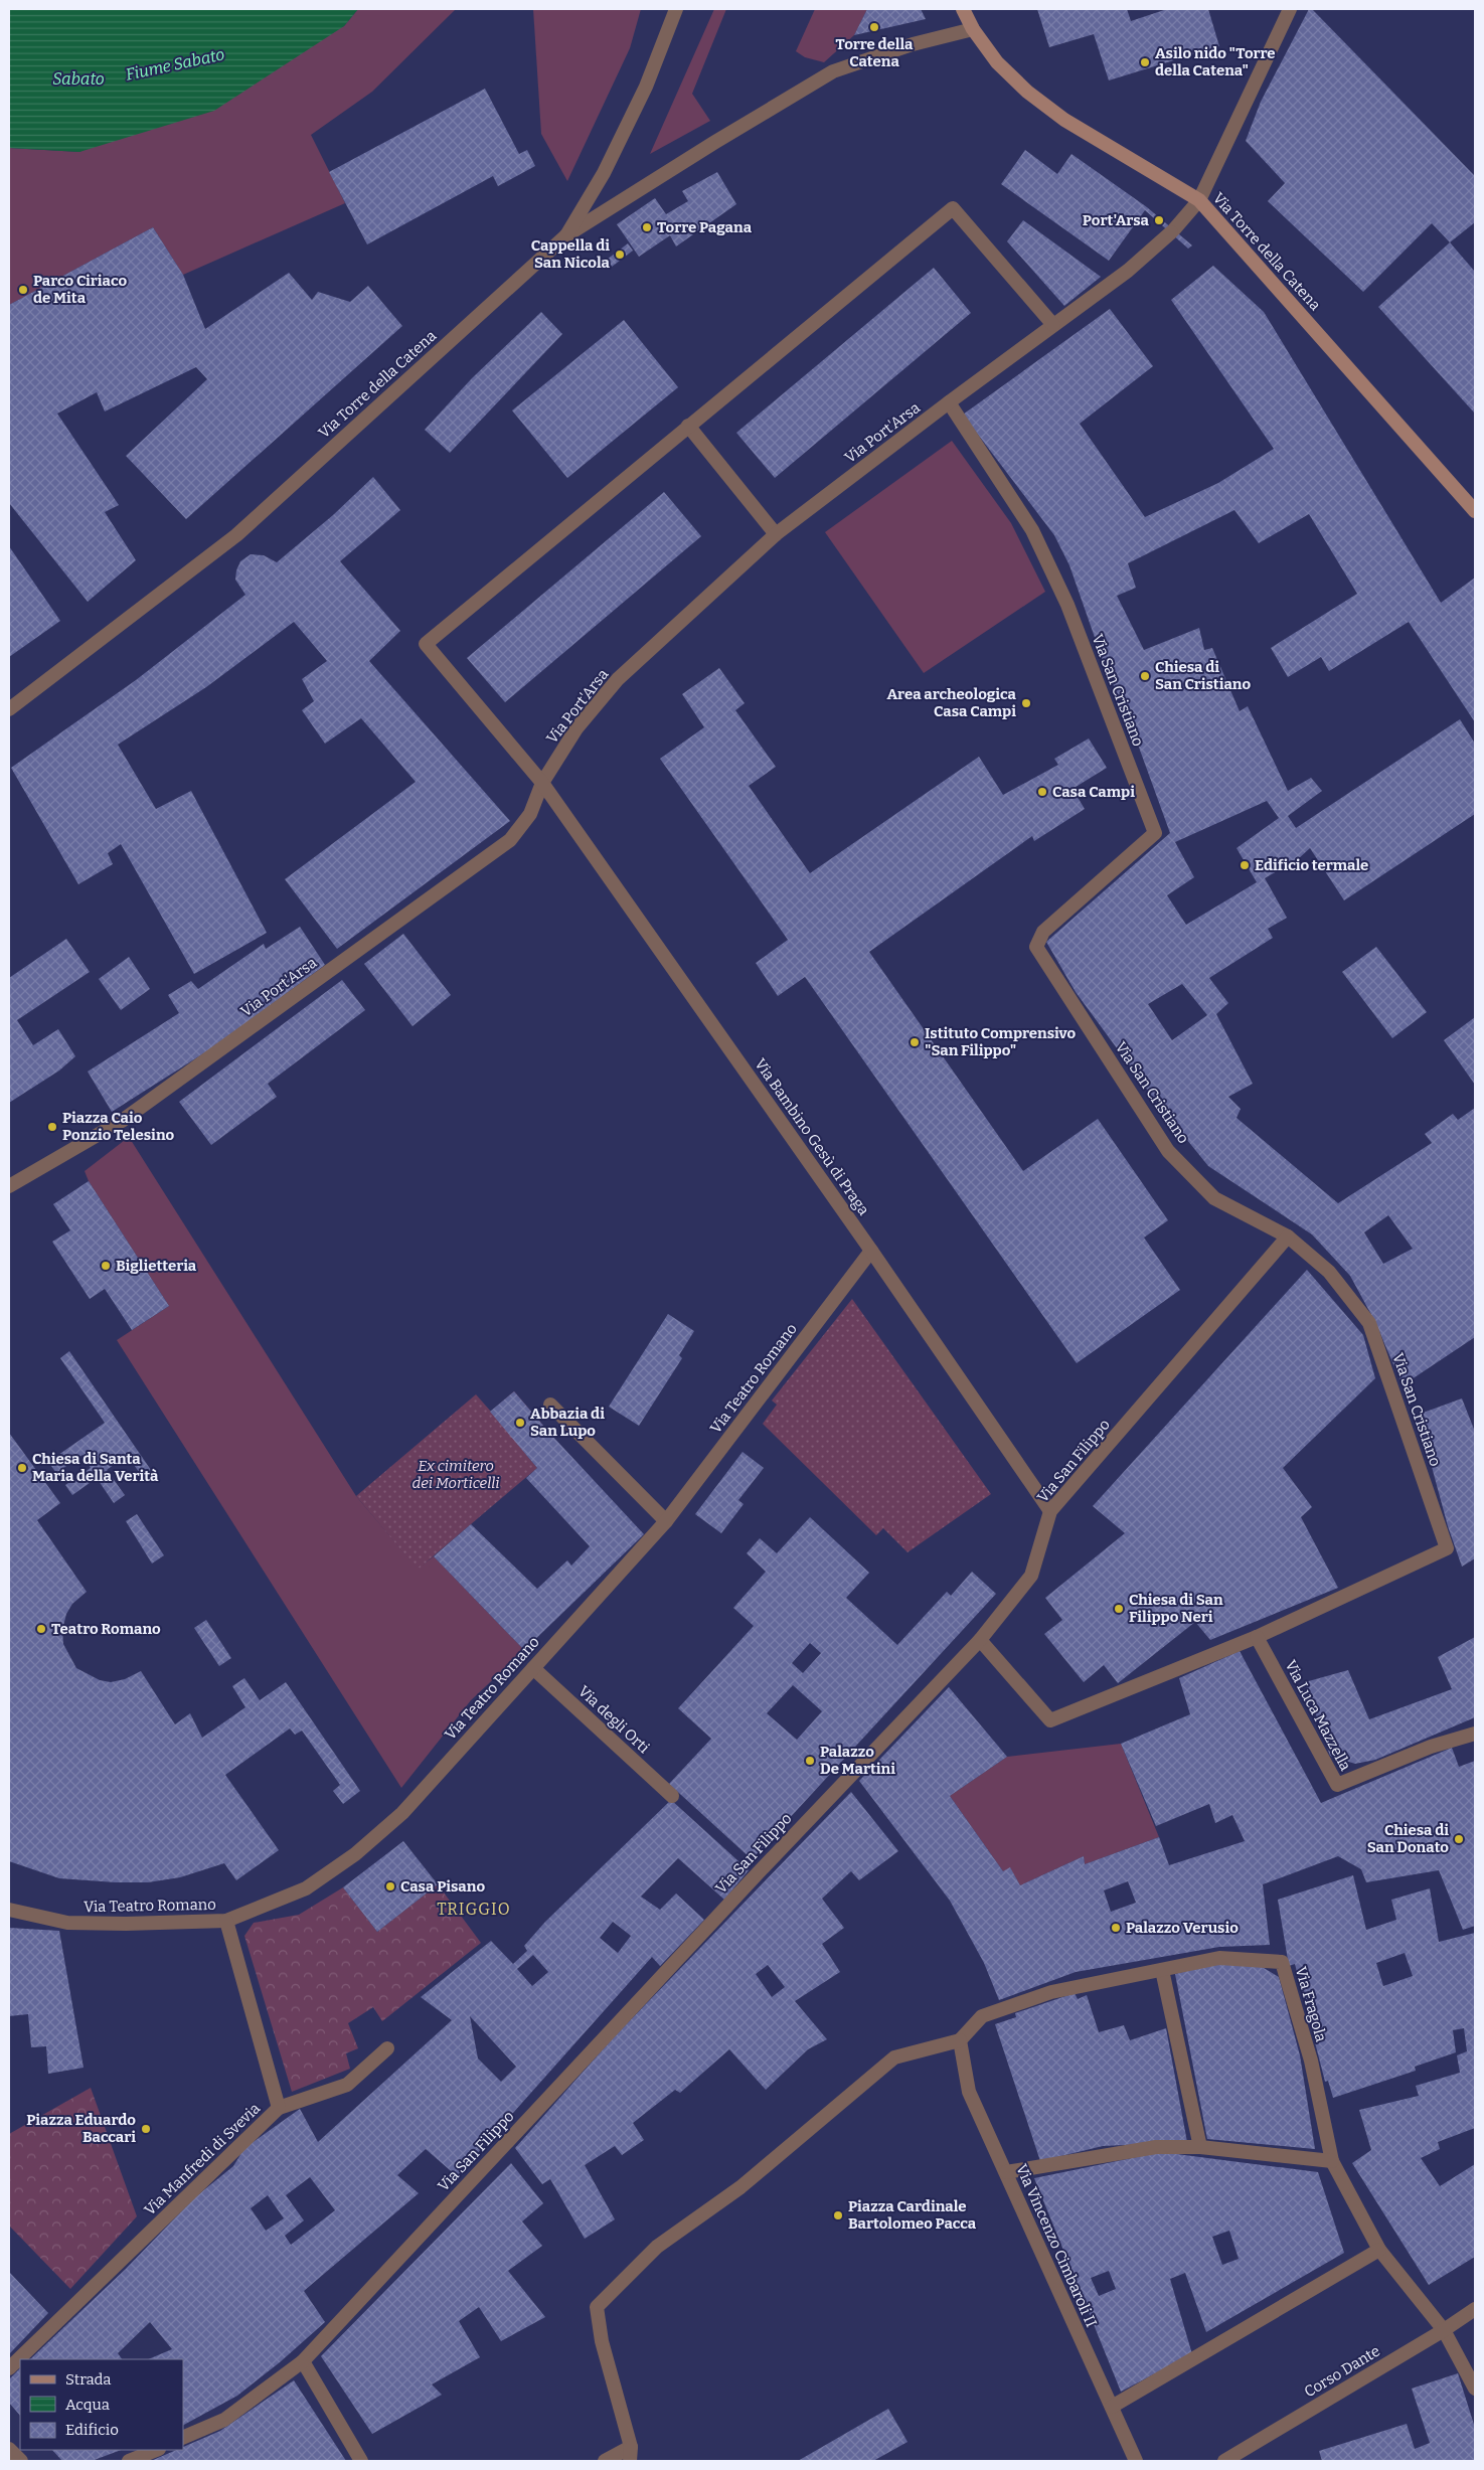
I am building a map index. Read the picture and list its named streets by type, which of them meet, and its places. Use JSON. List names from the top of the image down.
{
  "streets": {
    "main road": ["Via Torre della Catena"],
    "street": [
      "Via Port'Arsa",
      "Via San Cristiano",
      "Via Bambino Gesù di Praga",
      "Via Teatro Romano",
      "Via San Filippo",
      "Via Luca Mazzella",
      "Via degli Orti",
      "Via Fragola",
      "Via Manfredi di Svevia",
      "Via Vincenzo Cimbaroli II",
      "Corso Dante"
    ]
  },
  "crossings": [
    ["Via Torre della Catena", "Via Port'Arsa"],
    ["Via Port'Arsa", "Via San Cristiano"],
    ["Via Port'Arsa", "Via Bambino Gesù di Praga"],
    ["Via San Cristiano", "Via San Filippo"],
    ["Via San Cristiano", "Via Luca Mazzella"],
    ["Via Bambino Gesù di Praga", "Via Teatro Romano"],
    ["Via Bambino Gesù di Praga", "Via San Filippo"],
    ["Via Teatro Romano", "Via degli Orti"],
    ["Via Teatro Romano", "Via Manfredi di Svevia"],
    ["Via Fragola", "Via Vincenzo Cimbaroli II"],
    ["Via Fragola", "Corso Dante"]
  ],
  "districts": ["TRIGGIO"],
  "water": ["Fiume Sabato", "Sabato"],
  "parks": ["Ex cimitero dei Morticelli"],
  "places": [
    "Torre della Catena",
    "Asilo nido \"Torre della Catena\"",
    "Port'Arsa",
    "Torre Pagana",
    "Cappella di San Nicola",
    "Parco Ciriaco de Mita",
    "Chiesa di San Cristiano",
    "Area archeologica Casa Campi",
    "Casa Campi",
    "Edificio termale",
    "Istituto Comprensivo \"San Filippo\"",
    "Piazza Caio Ponzio Telesino",
    "Biglietteria",
    "Abbazia di San Lupo",
    "Chiesa di Santa Maria della Verità",
    "Chiesa di San Filippo Neri",
    "Teatro Romano",
    "Palazzo De Martini",
    "Chiesa di San Donato",
    "Casa Pisano",
    "Palazzo Verusio",
    "Piazza Eduardo Baccari",
    "Piazza Cardinale Bartolomeo Pacca"
  ],
  "legend": ["Strada", "Acqua", "Edificio"]
}
